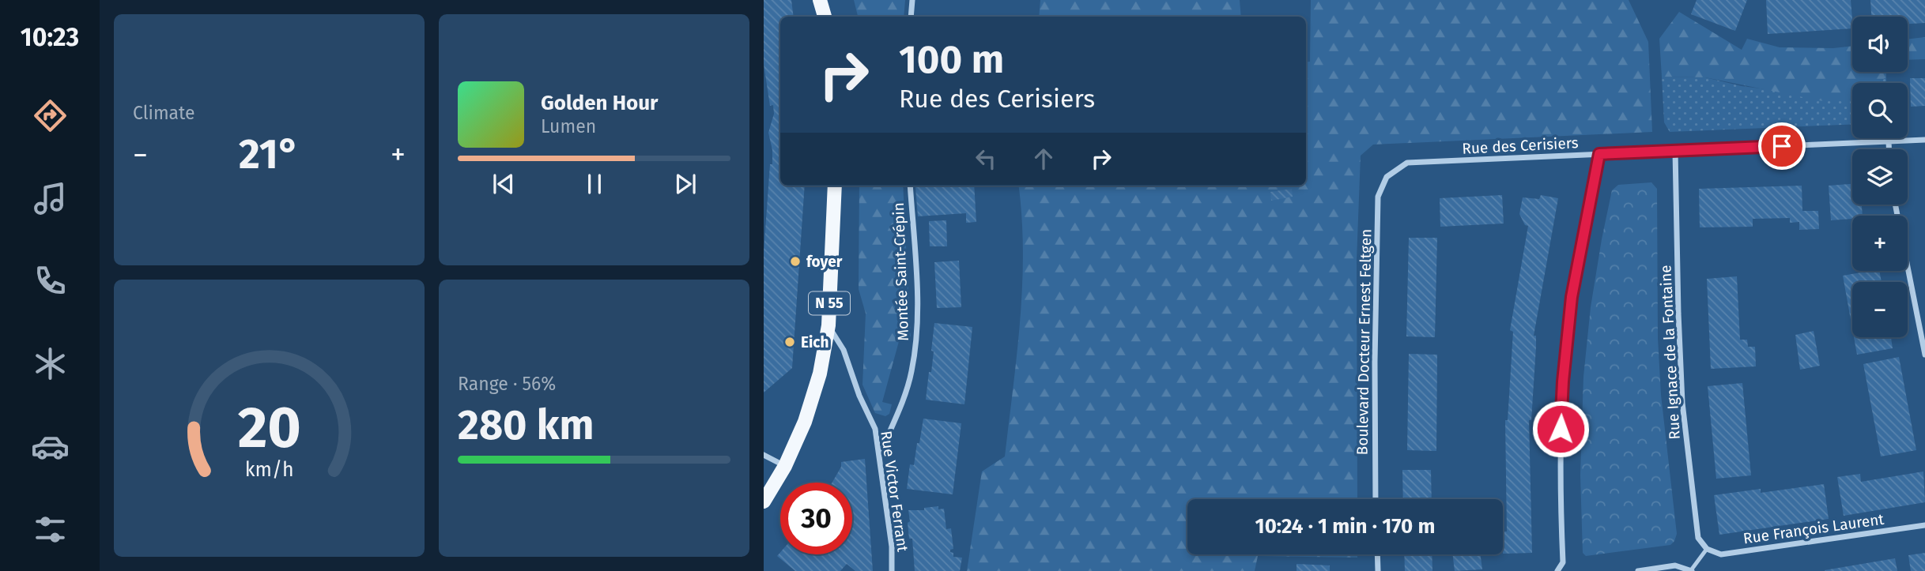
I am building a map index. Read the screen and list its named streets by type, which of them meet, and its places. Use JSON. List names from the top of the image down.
{
  "streets": {
    "main road": ["N 55"],
    "street": [
      "Rue des Cerisiers",
      "Montée Saint-Crépin",
      "Boulevard Docteur Ernest Feltgen",
      "Rue Ignace de la Fontaine",
      "Rue Victor Ferrant",
      "Rue François Laurent"
    ]
  },
  "crossings": [
    ["Rue des Cerisiers", "Boulevard Docteur Ernest Feltgen"],
    ["Rue des Cerisiers", "Rue Ignace de la Fontaine"],
    ["Montée Saint-Crépin", "Rue Victor Ferrant"],
    ["N 55", "Rue Victor Ferrant"],
    ["Rue Ignace de la Fontaine", "Rue François Laurent"]
  ],
  "places": ["foyer", "Eich"],
  "page": {
    "tabs": "10:23",
    "tile": [
      "Climate",
      ["Range · 56%", "280 km"]
    ],
    "map_buttons": ["+", "−"],
    "turn": ["100 m", "Rue des Cerisiers"],
    "song": ["Golden Hour", "Lumen"],
    "heat": ["−", "21°", "+"],
    "limit": "30",
    "trip": "10:24 · 1 min · 170 m",
    "gauge": ["20", "km/h"]
  }
}
